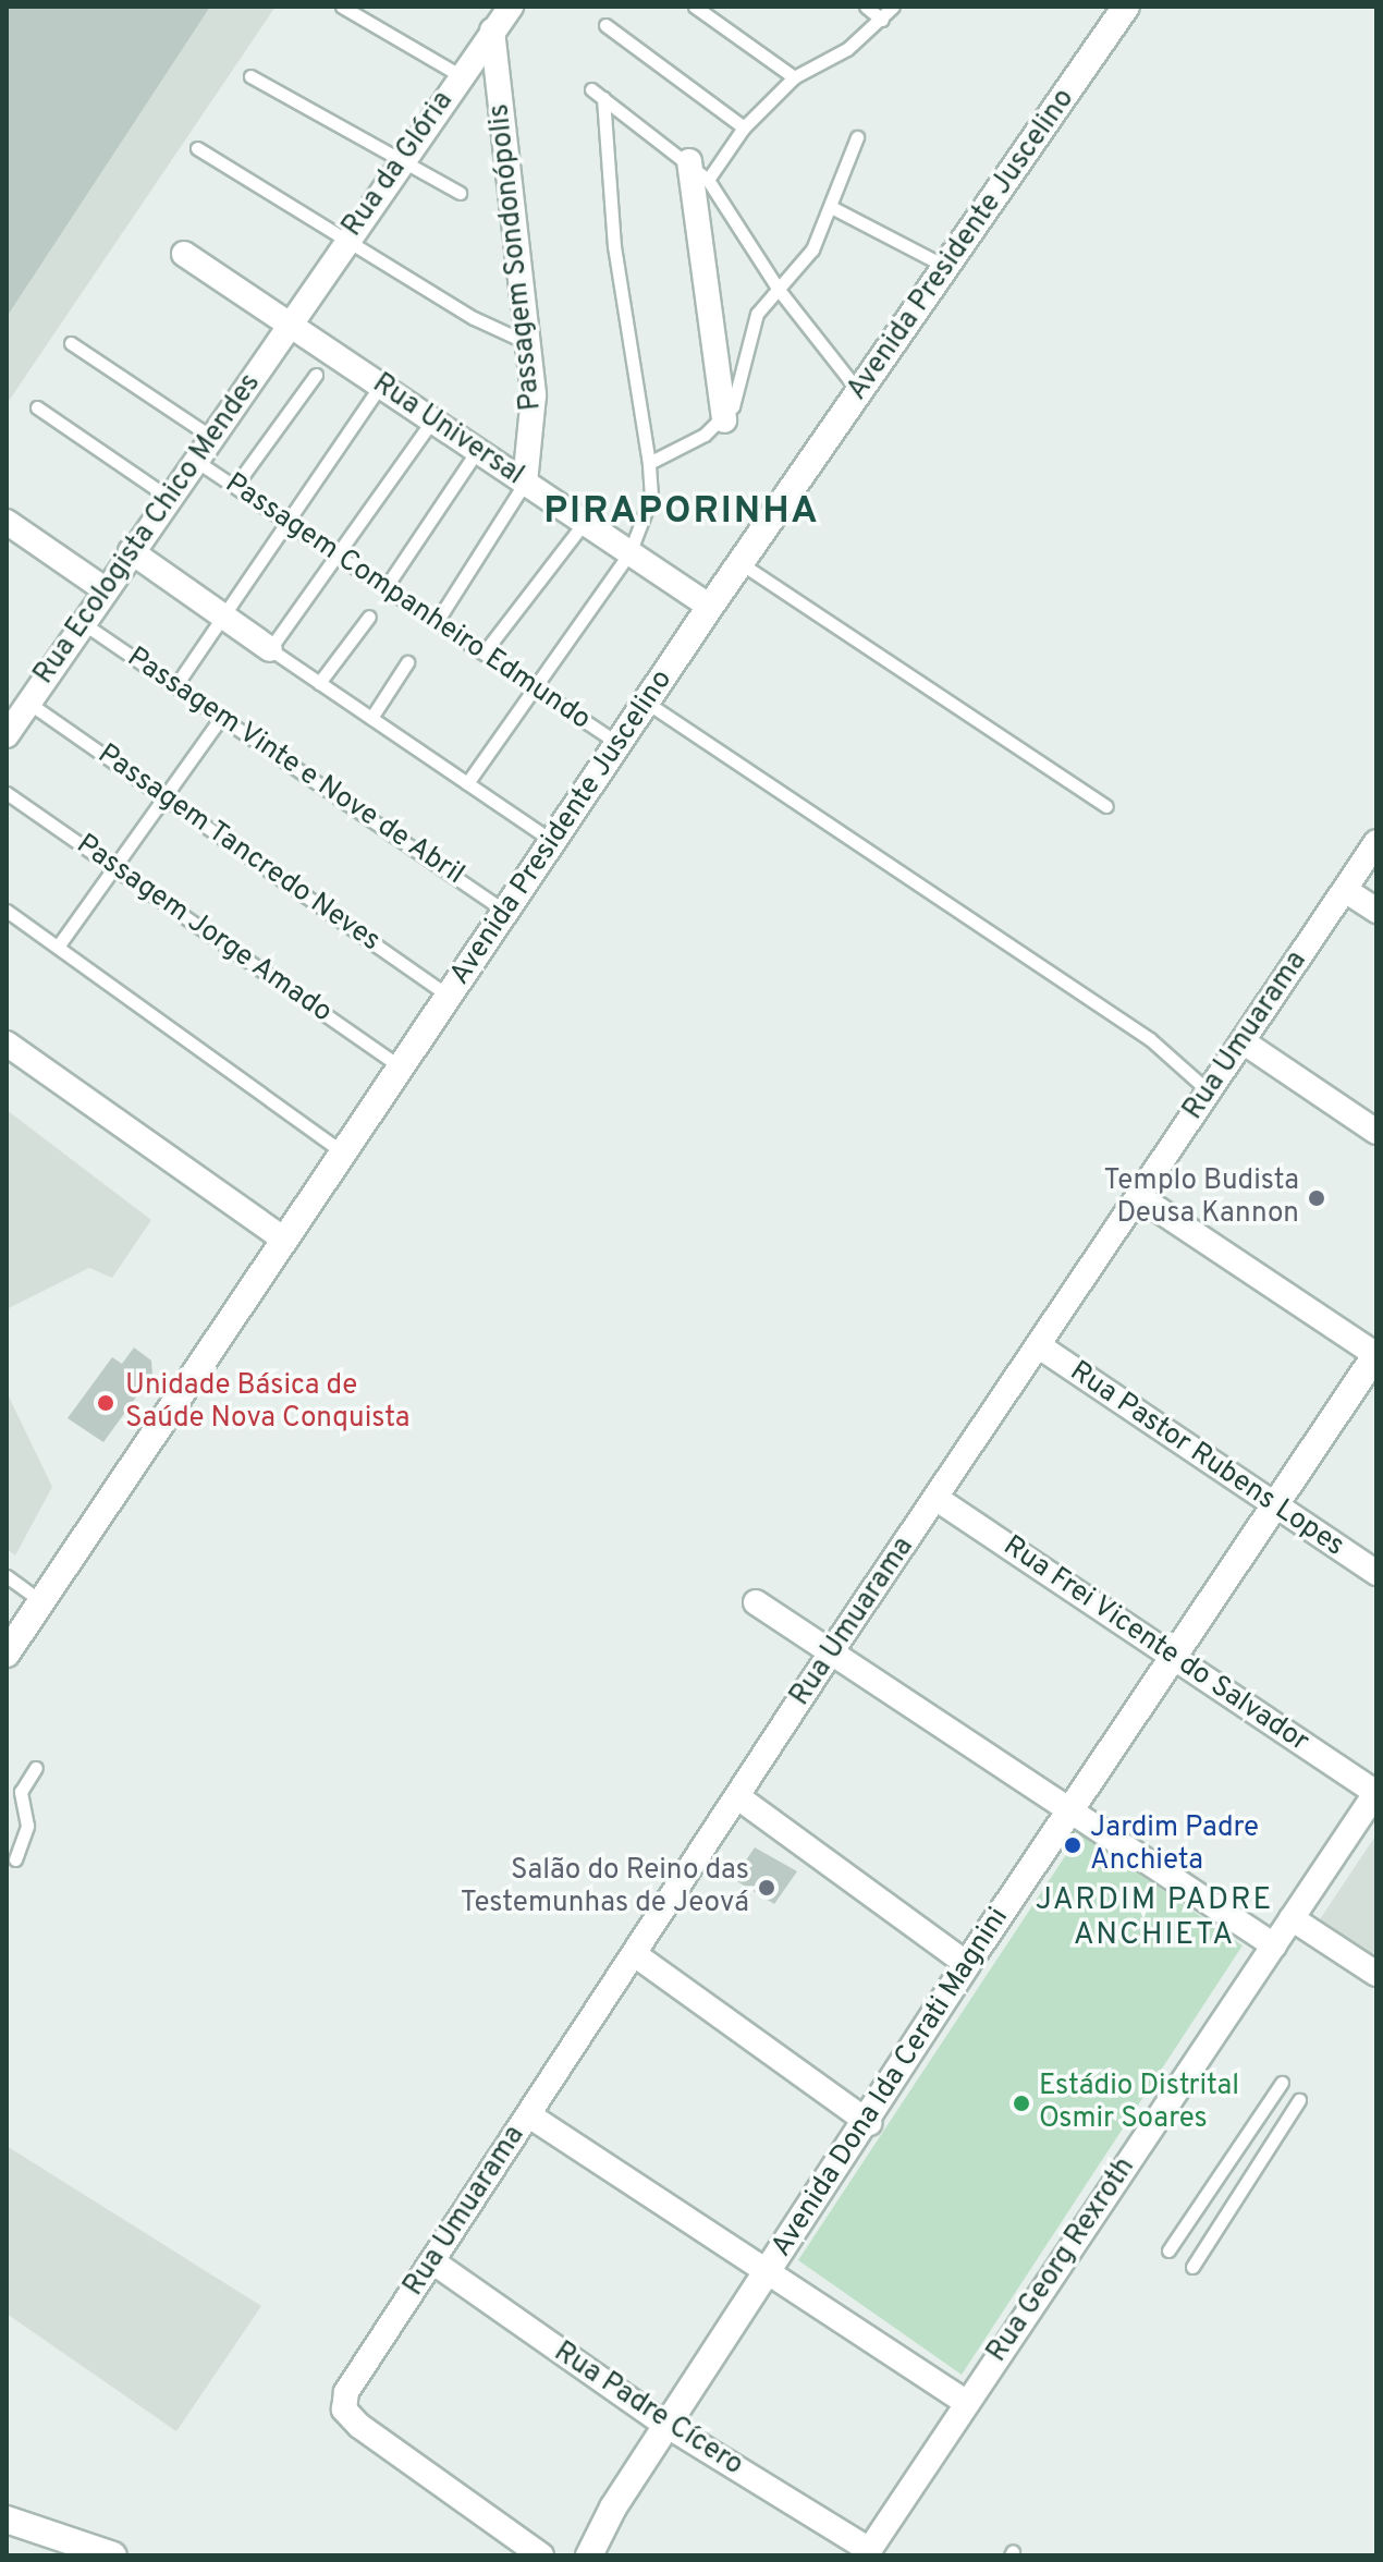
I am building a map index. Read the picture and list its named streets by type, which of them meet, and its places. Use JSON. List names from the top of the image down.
{
  "streets": {
    "street": [
      "Rua da Glória",
      "Avenida Presidente Juscelino",
      "Passagem Sondonópolis",
      "Rua Universal",
      "Rua Ecologista Chico Mendes",
      "Rua Umuarama",
      "Rua Pastor Rubens Lopes",
      "Rua Frei Vicente do Salvador",
      "Avenida Dona Ida Cerati Magnini",
      "Rua Georg Rexroth",
      "Rua Padre Cícero"
    ],
    "lane": [
      "Passagem Companheiro Edmundo",
      "Passagem Vinte e Nove de Abril",
      "Passagem Tancredo Neves",
      "Passagem Jorge Amado"
    ]
  },
  "crossings": [
    ["Rua da Glória", "Passagem Sondonópolis"],
    ["Rua da Glória", "Rua Universal"],
    ["Rua da Glória", "Rua Ecologista Chico Mendes"],
    ["Avenida Presidente Juscelino", "Rua Universal"],
    ["Avenida Presidente Juscelino", "Passagem Companheiro Edmundo"],
    ["Avenida Presidente Juscelino", "Passagem Vinte e Nove de Abril"],
    ["Avenida Presidente Juscelino", "Passagem Tancredo Neves"],
    ["Avenida Presidente Juscelino", "Passagem Jorge Amado"],
    ["Passagem Sondonópolis", "Rua Universal"],
    ["Rua Universal", "Rua Ecologista Chico Mendes"],
    ["Rua Ecologista Chico Mendes", "Passagem Companheiro Edmundo"],
    ["Rua Ecologista Chico Mendes", "Passagem Vinte e Nove de Abril"],
    ["Rua Ecologista Chico Mendes", "Passagem Tancredo Neves"],
    ["Rua Umuarama", "Rua Pastor Rubens Lopes"],
    ["Rua Umuarama", "Rua Frei Vicente do Salvador"],
    ["Rua Umuarama", "Rua Padre Cícero"],
    ["Rua Pastor Rubens Lopes", "Avenida Dona Ida Cerati Magnini"],
    ["Rua Frei Vicente do Salvador", "Avenida Dona Ida Cerati Magnini"],
    ["Rua Frei Vicente do Salvador", "Rua Georg Rexroth"],
    ["Avenida Dona Ida Cerati Magnini", "Rua Padre Cícero"],
    ["Rua Georg Rexroth", "Rua Padre Cícero"]
  ],
  "districts": ["PIRAPORINHA", "JARDIM PADRE ANCHIETA"],
  "places": [
    "Templo Budista Deusa Kannon",
    "Unidade Básica de Saúde Nova Conquista",
    "Jardim Padre Anchieta",
    "Salão do Reino das Testemunhas de Jeová",
    "Estádio Distrital Osmir Soares"
  ]
}
